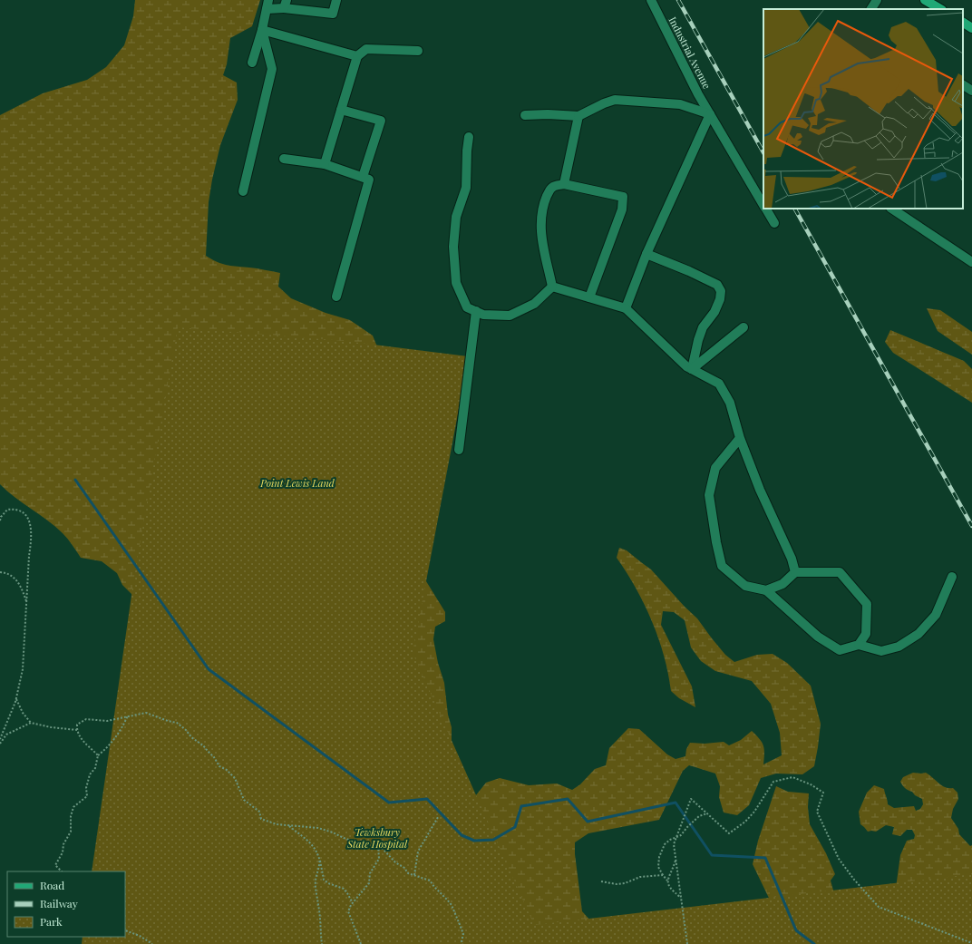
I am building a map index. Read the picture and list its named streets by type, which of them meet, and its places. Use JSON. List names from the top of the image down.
{
  "streets": {
    "street": ["Industrial Avenue"]
  },
  "parks": ["Point Lewis Land", "Tewksbury State Hospital"],
  "legend": ["Road", "Railway", "Park"]
}
